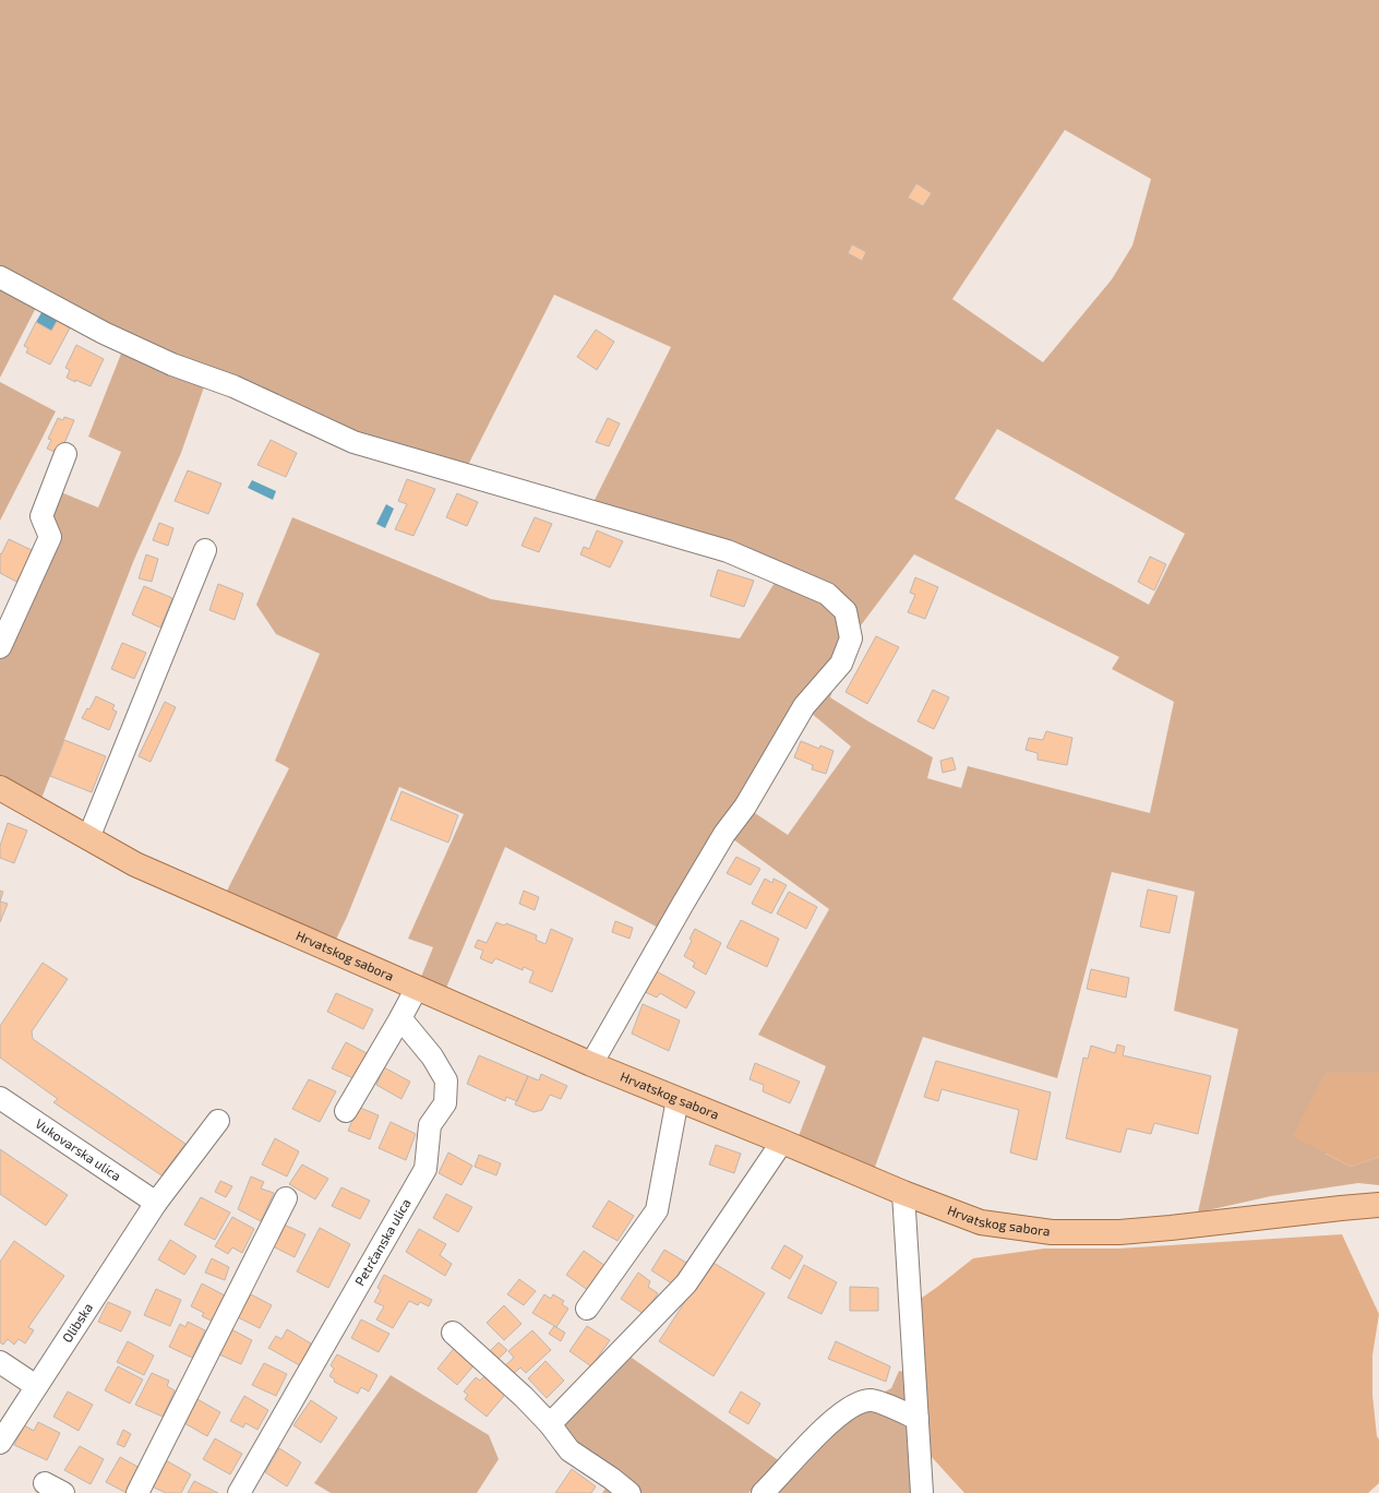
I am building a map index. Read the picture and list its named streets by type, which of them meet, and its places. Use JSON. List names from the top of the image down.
{
  "streets": {
    "main road": ["Hrvatskog sabora"],
    "street": ["Vukovarska ulica", "Petrčanska ulica", "Olibska"]
  },
  "crossings": [
    ["Vukovarska ulica", "Olibska"]
  ]
}
